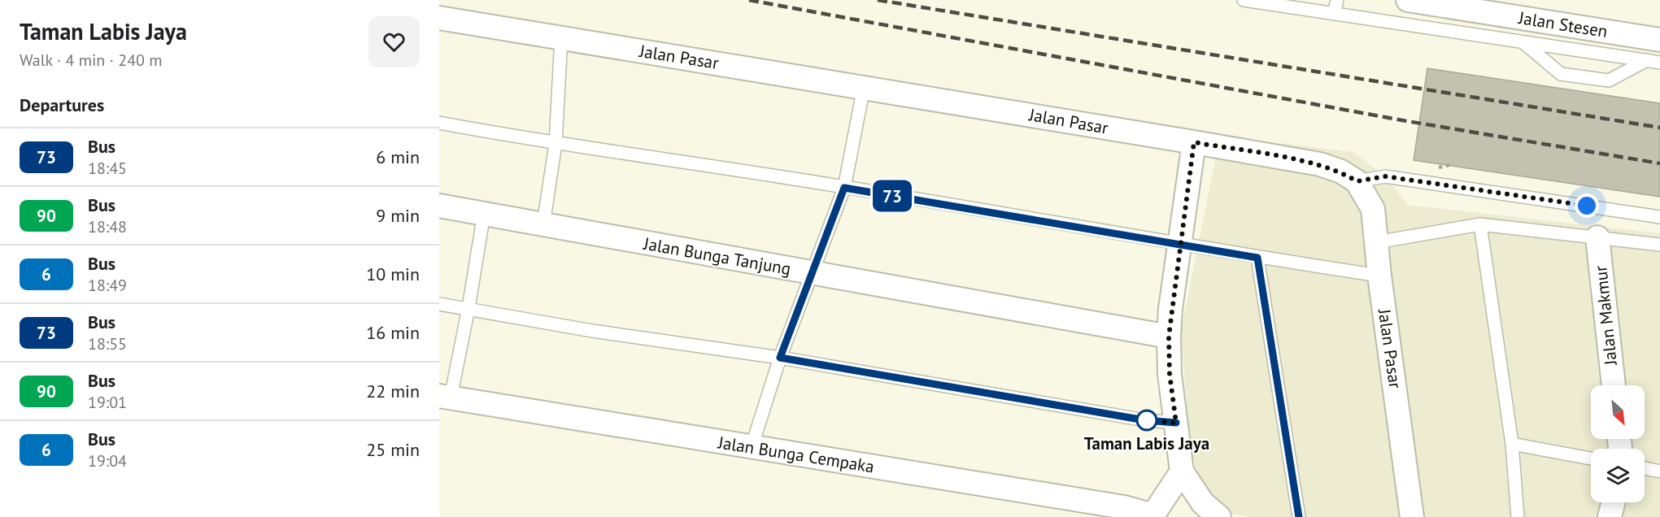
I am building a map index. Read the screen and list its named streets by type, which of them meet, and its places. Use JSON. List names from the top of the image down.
{
  "streets": {
    "street": [
      "Jalan Stesen",
      "Jalan Pasar",
      "Jalan Bunga Tanjung",
      "Jalan Makmur",
      "Jalan Bunga Cempaka"
    ]
  },
  "places": ["Taman Labis Jaya"],
  "lines": ["bus line 73"],
  "north": "bottom right",
  "page": {
    "heading": [
      ["Taman Labis Jaya", "Walk · 4 min · 240 m"],
      "Departures"
    ],
    "on_map": "73",
    "list": [
      {
        "mark": "73",
        "name": "Bus",
        "note": "18:45",
        "value": "6 min"
      },
      {
        "mark": "90",
        "name": "Bus",
        "note": "18:48",
        "value": "9 min"
      },
      {
        "mark": "6",
        "name": "Bus",
        "note": "18:49",
        "value": "10 min"
      },
      {
        "mark": "73",
        "name": "Bus",
        "note": "18:55",
        "value": "16 min"
      },
      {
        "mark": "90",
        "name": "Bus",
        "note": "19:01",
        "value": "22 min"
      },
      {
        "mark": "6",
        "name": "Bus",
        "note": "19:04",
        "value": "25 min"
      }
    ]
  }
}
